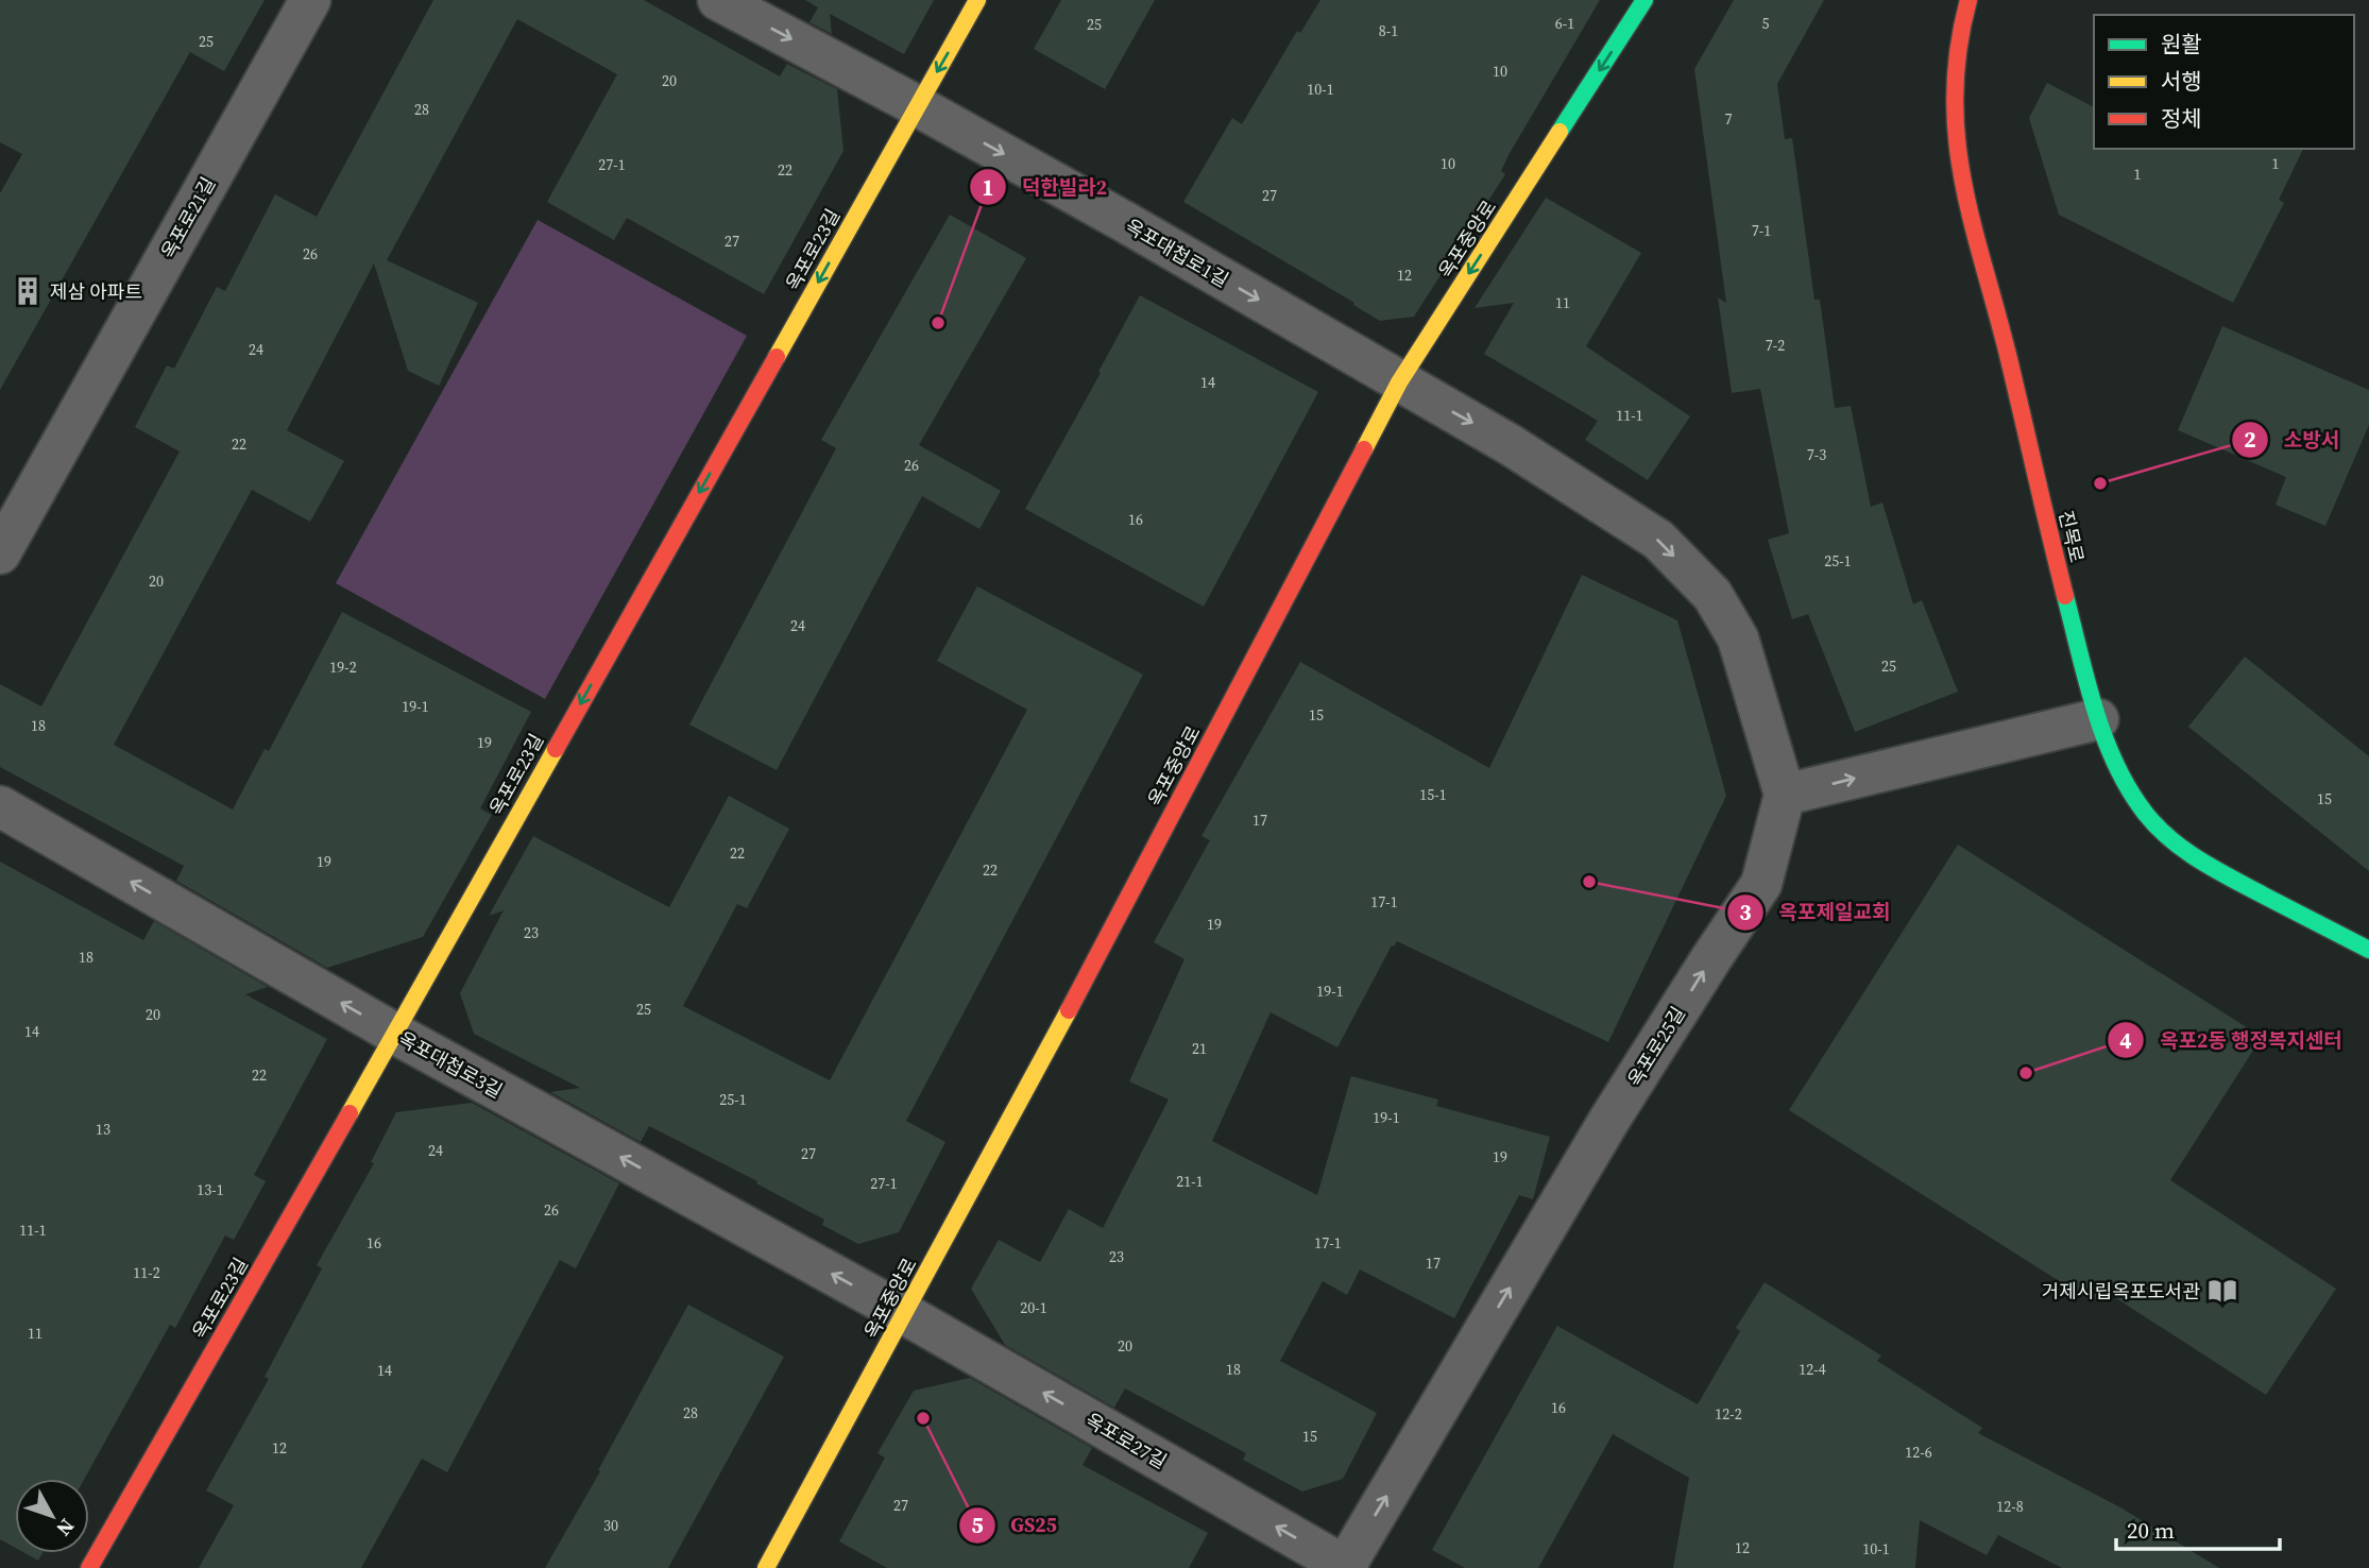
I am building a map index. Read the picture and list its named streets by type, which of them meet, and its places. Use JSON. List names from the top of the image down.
{
  "streets": {
    "street": [
      "옥포로21길",
      "옥포중앙로",
      "옥포로23길",
      "옥포대첩로1길",
      "진목로",
      "옥포로25길",
      "옥포대첩로3길",
      "옥포로27길"
    ]
  },
  "crossings": [
    ["옥포중앙로", "옥포대첩로1길"],
    ["옥포중앙로", "옥포대첩로3길"],
    ["옥포중앙로", "옥포로27길"],
    ["옥포로23길", "옥포대첩로1길"],
    ["옥포로23길", "옥포대첩로3길"],
    ["옥포대첩로1길", "옥포로25길"],
    ["옥포로25길", "옥포로27길"],
    ["옥포대첩로3길", "옥포로27길"]
  ],
  "one_way": [
    "옥포로23길",
    "옥포대첩로1길",
    "옥포로25길",
    "옥포대첩로3길",
    "옥포로27길"
  ],
  "places": {
    "building": ["제삼 아파트"],
    "other": [
      "덕한빌라2",
      "소방서",
      "옥포제일교회",
      "옥포2동 행정복지센터",
      "GS25"
    ],
    "library": ["거제시립옥포도서관"]
  },
  "house_numbers": [
    "6-1",
    "5",
    "25",
    "8-1",
    "25",
    "10",
    "20",
    "10-1",
    "28",
    "7",
    "10",
    "1",
    "27-1",
    "22",
    "1",
    "27",
    "7-1",
    "27",
    "26",
    "12",
    "11",
    "7-2",
    "24",
    "14",
    "11-1",
    "22",
    "7-3",
    "26",
    "16",
    "25-1",
    "20",
    "24",
    "25",
    "19-2",
    "19-1",
    "15",
    "18",
    "19",
    "15-1",
    "15",
    "17",
    "22",
    "19",
    "22",
    "17-1",
    "19",
    "23",
    "18",
    "19-1",
    "25",
    "20",
    "14",
    "21",
    "22",
    "25-1",
    "19-1",
    "13",
    "24",
    "27",
    "19",
    "21-1",
    "27-1",
    "13-1",
    "26",
    "11-1",
    "16",
    "17-1",
    "23",
    "17",
    "11-2",
    "20-1",
    "11",
    "20",
    "18",
    "12-4",
    "14",
    "16",
    "28",
    "12-2",
    "15",
    "12",
    "12-6",
    "27",
    "12-8",
    "30",
    "12",
    "10-1"
  ],
  "legend": ["원활", "서행", "정체"],
  "scale_bar": "20 m",
  "north": "bottom right"
}
